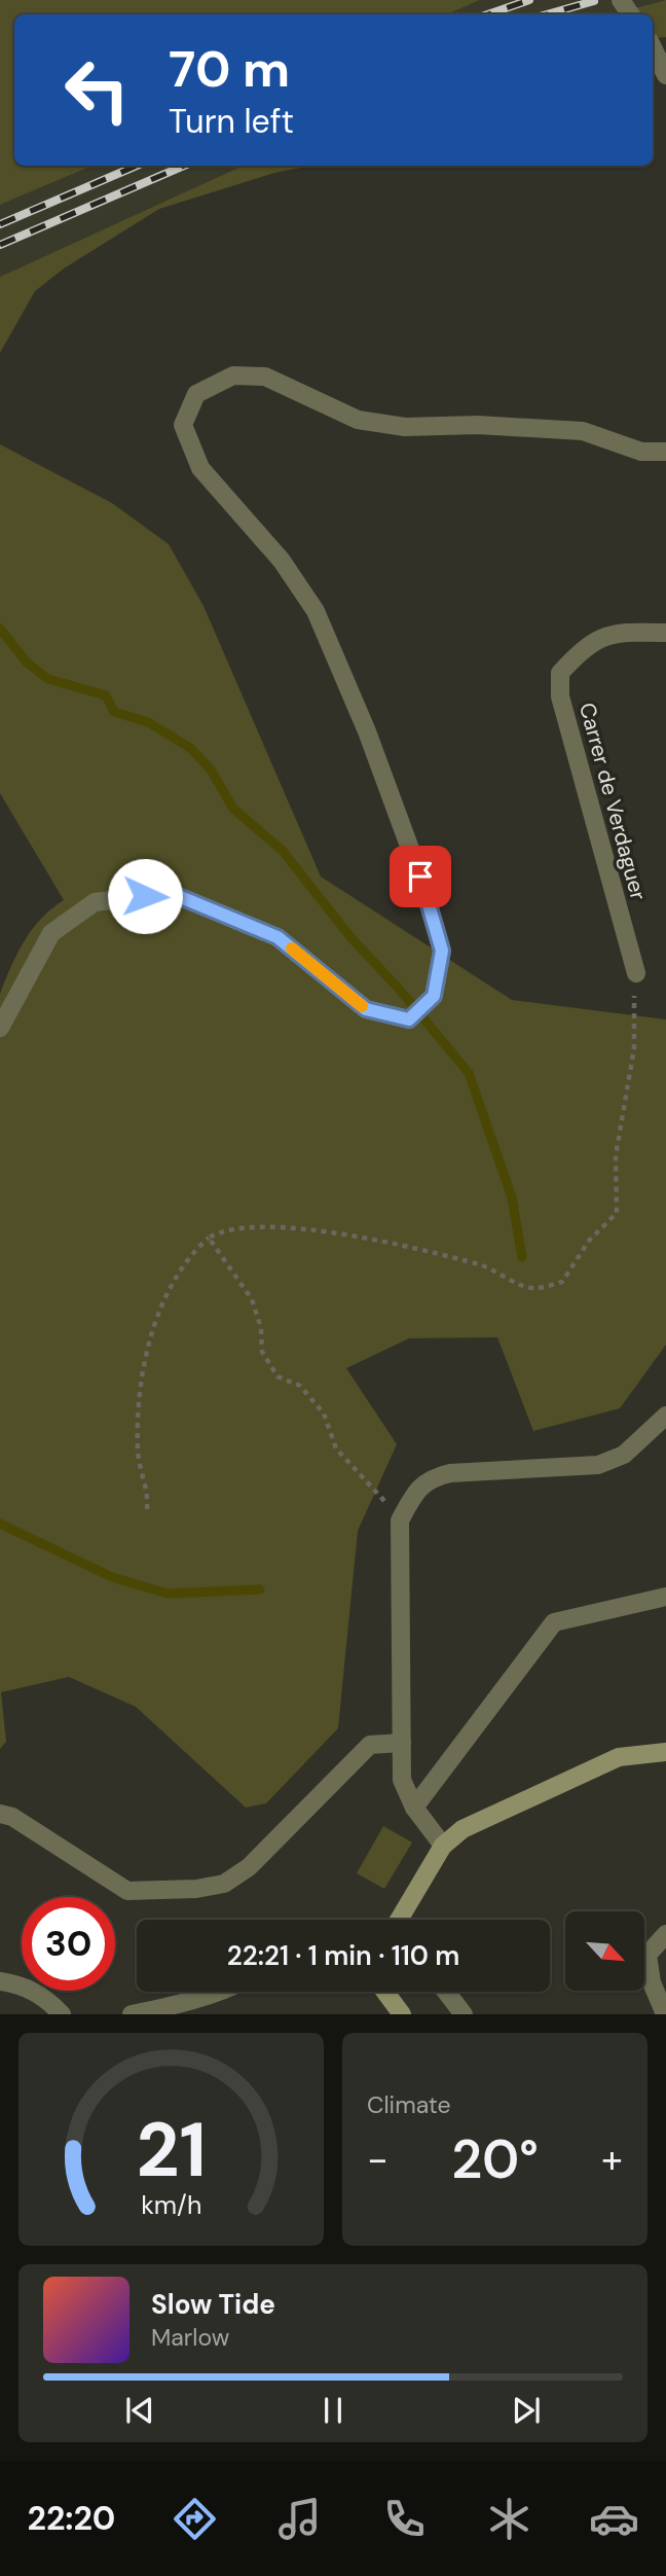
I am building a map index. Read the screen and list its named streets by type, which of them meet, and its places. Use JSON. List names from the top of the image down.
{
  "streets": {
    "street": ["Carrer de Verdaguer"]
  },
  "north": "bottom right",
  "page": {
    "turn": ["70 m", "Turn left"],
    "limit": "30",
    "trip": "22:21 · 1 min · 110 m",
    "tile": "Climate",
    "heat": ["−", "20°", "+"],
    "song": ["Slow Tide", "Marlow"],
    "tabs": "22:20",
    "gauge": ["21", "km/h"]
  }
}
